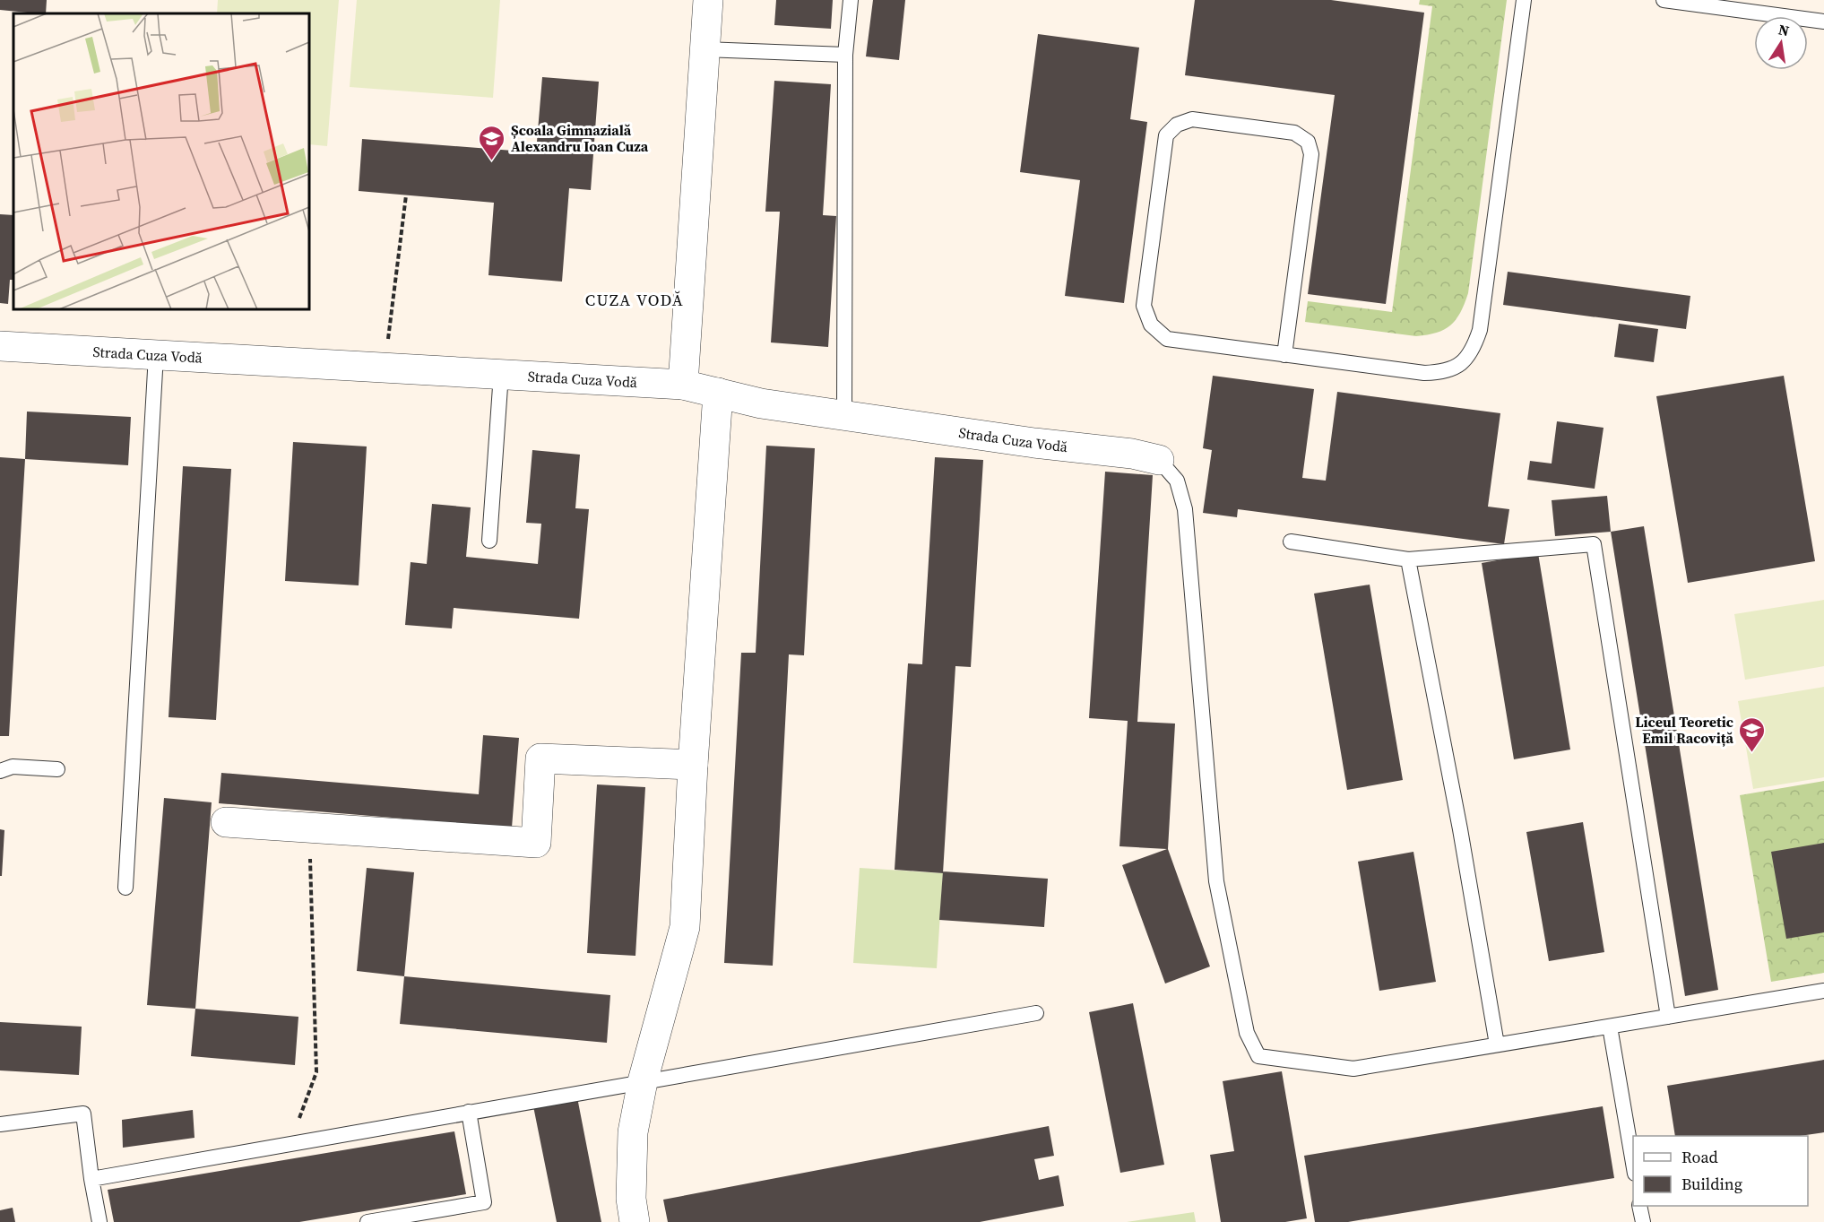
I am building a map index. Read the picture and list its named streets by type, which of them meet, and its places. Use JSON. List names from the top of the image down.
{
  "streets": {
    "street": ["Strada Cuza Vodă"]
  },
  "districts": ["CUZA VODĂ"],
  "places": {
    "school or university": ["Școala Gimnazială Alexandru Ioan Cuza", "Liceul Teoretic Emil Racoviță"]
  },
  "legend": ["Road", "Building"],
  "north": "top"
}
